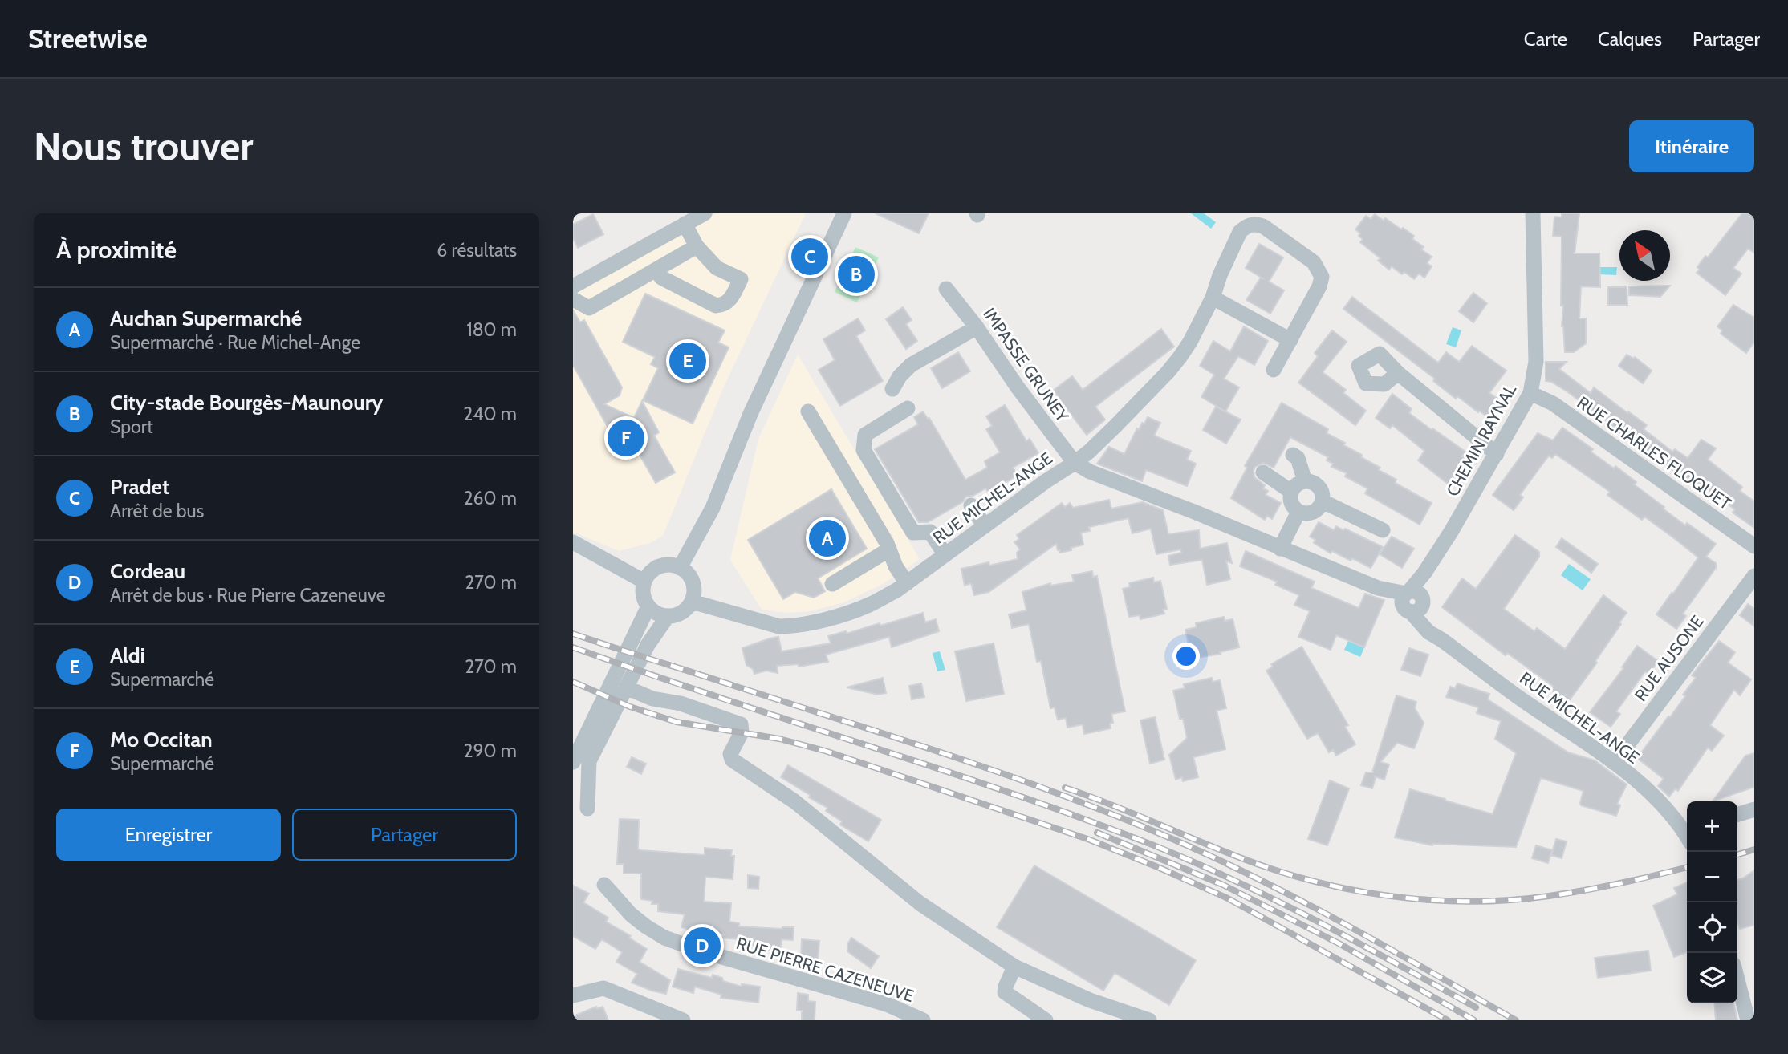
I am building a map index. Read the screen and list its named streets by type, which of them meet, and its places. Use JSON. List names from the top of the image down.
{
  "streets": {
    "street": [
      "IMPASSE GRUNEY",
      "CHEMIN RAYNAL",
      "RUE CHARLES FLOQUET",
      "RUE MICHEL-ANGE",
      "RUE AUSONE",
      "RUE PIERRE CAZENEUVE"
    ]
  },
  "crossings": [
    ["IMPASSE GRUNEY", "RUE MICHEL-ANGE"],
    ["CHEMIN RAYNAL", "RUE CHARLES FLOQUET"],
    ["CHEMIN RAYNAL", "RUE MICHEL-ANGE"],
    ["RUE MICHEL-ANGE", "RUE AUSONE"]
  ],
  "north": "top left",
  "page": {
    "header": "Streetwise",
    "nav": ["Carte", "Calques", "Partager"],
    "buttons": [
      "Itinéraire",
      ["Enregistrer", "Partager"]
    ],
    "title": "Nous trouver",
    "heading": ["À proximité", "6 résultats"],
    "pins": [
      "C",
      "B",
      "E",
      "F",
      "A",
      "D"
    ],
    "list": [
      {
        "mark": "A",
        "name": "Auchan Supermarché",
        "note": "Supermarché · Rue Michel-Ange",
        "value": "180 m"
      },
      {
        "mark": "B",
        "name": "City-stade Bourgès-Maunoury",
        "note": "Sport",
        "value": "240 m"
      },
      {
        "mark": "C",
        "name": "Pradet",
        "note": "Arrêt de bus",
        "value": "260 m"
      },
      {
        "mark": "D",
        "name": "Cordeau",
        "note": "Arrêt de bus · Rue Pierre Cazeneuve",
        "value": "270 m"
      },
      {
        "mark": "E",
        "name": "Aldi",
        "note": "Supermarché",
        "value": "270 m"
      },
      {
        "mark": "F",
        "name": "Mo Occitan",
        "note": "Supermarché",
        "value": "290 m"
      }
    ],
    "map_buttons": ["+", "−"]
  }
}
